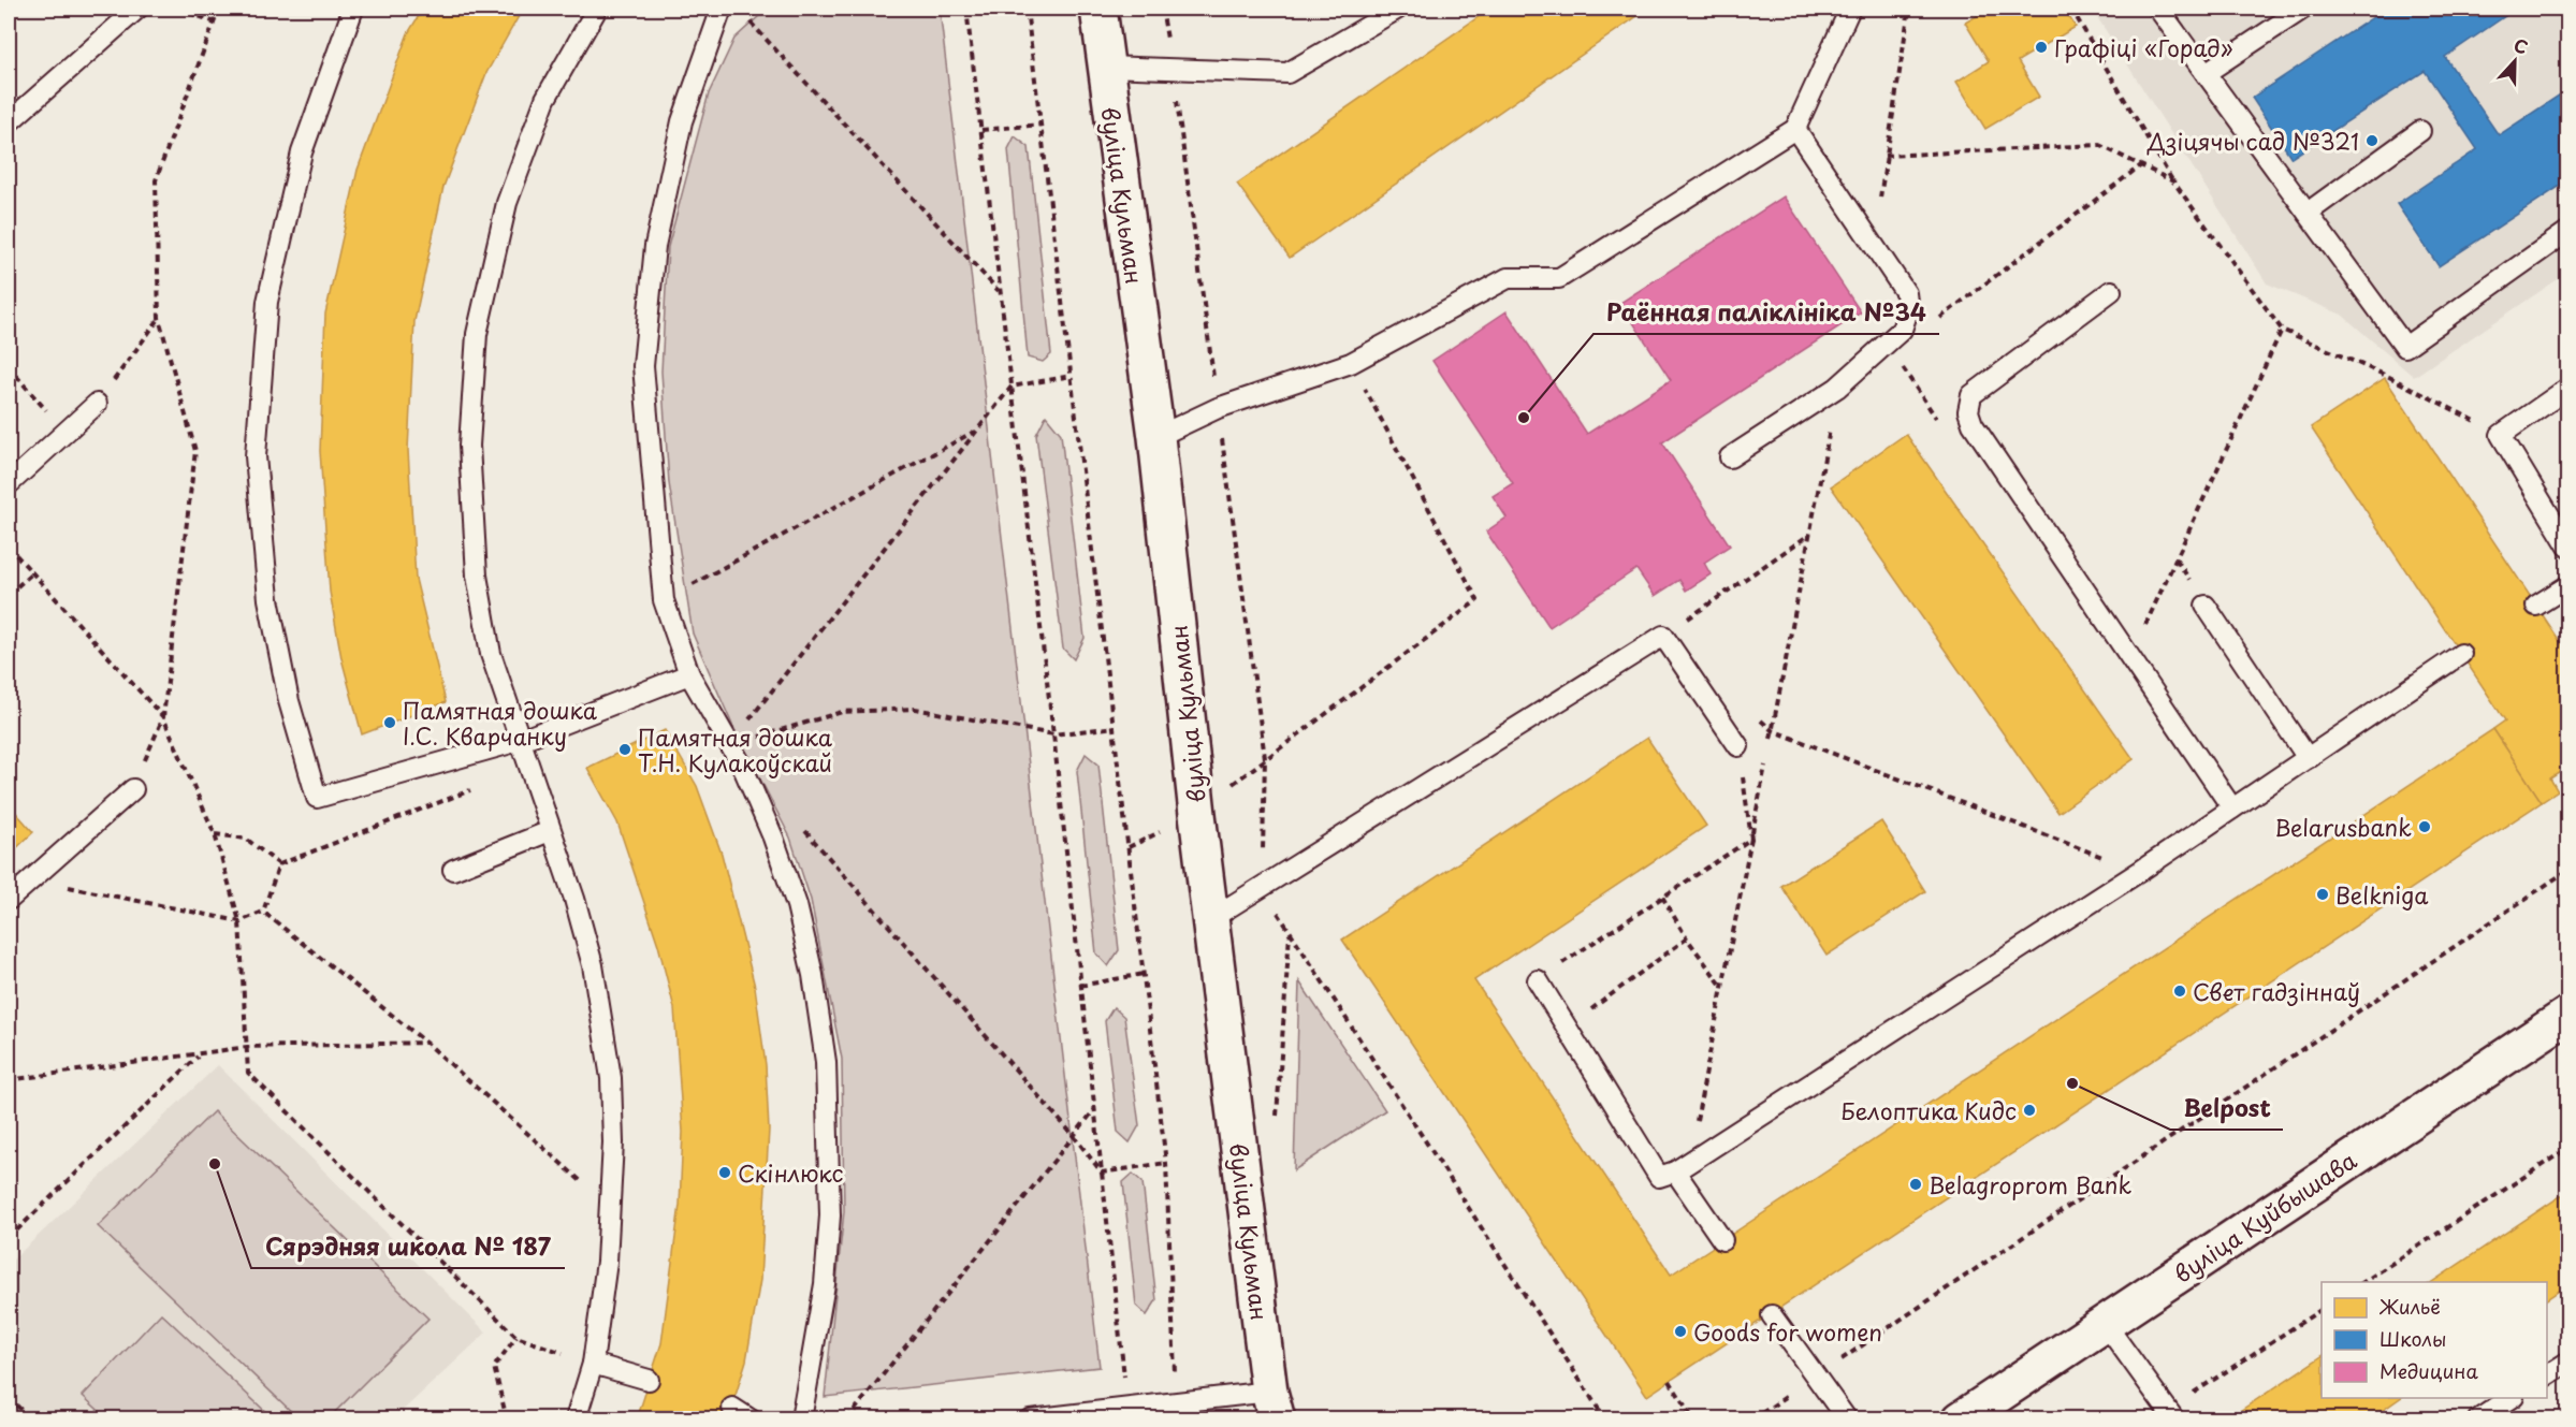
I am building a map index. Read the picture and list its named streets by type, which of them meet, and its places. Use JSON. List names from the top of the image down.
{
  "streets": {
    "street": ["вуліца Кульман", "вуліца Куйбышава"]
  },
  "places": [
    "Графіці «Горад»",
    "Дзіцячы сад №321",
    "Раённая паліклініка №34",
    "Памятная дошка І.С. Кварчанку",
    "Памятная дошка Т.Н. Кулакоўскай",
    "Belarusbank",
    "Belkniga",
    "Свет гадзіннаў",
    "Belpost",
    "Белоптика Кидс",
    "Сярэдняя школа № 187",
    "Скінлюкс",
    "Belagroprom Bank",
    "Goods for women"
  ],
  "legend": ["Жильё", "Школы", "Медицина"],
  "north": "top"
}
